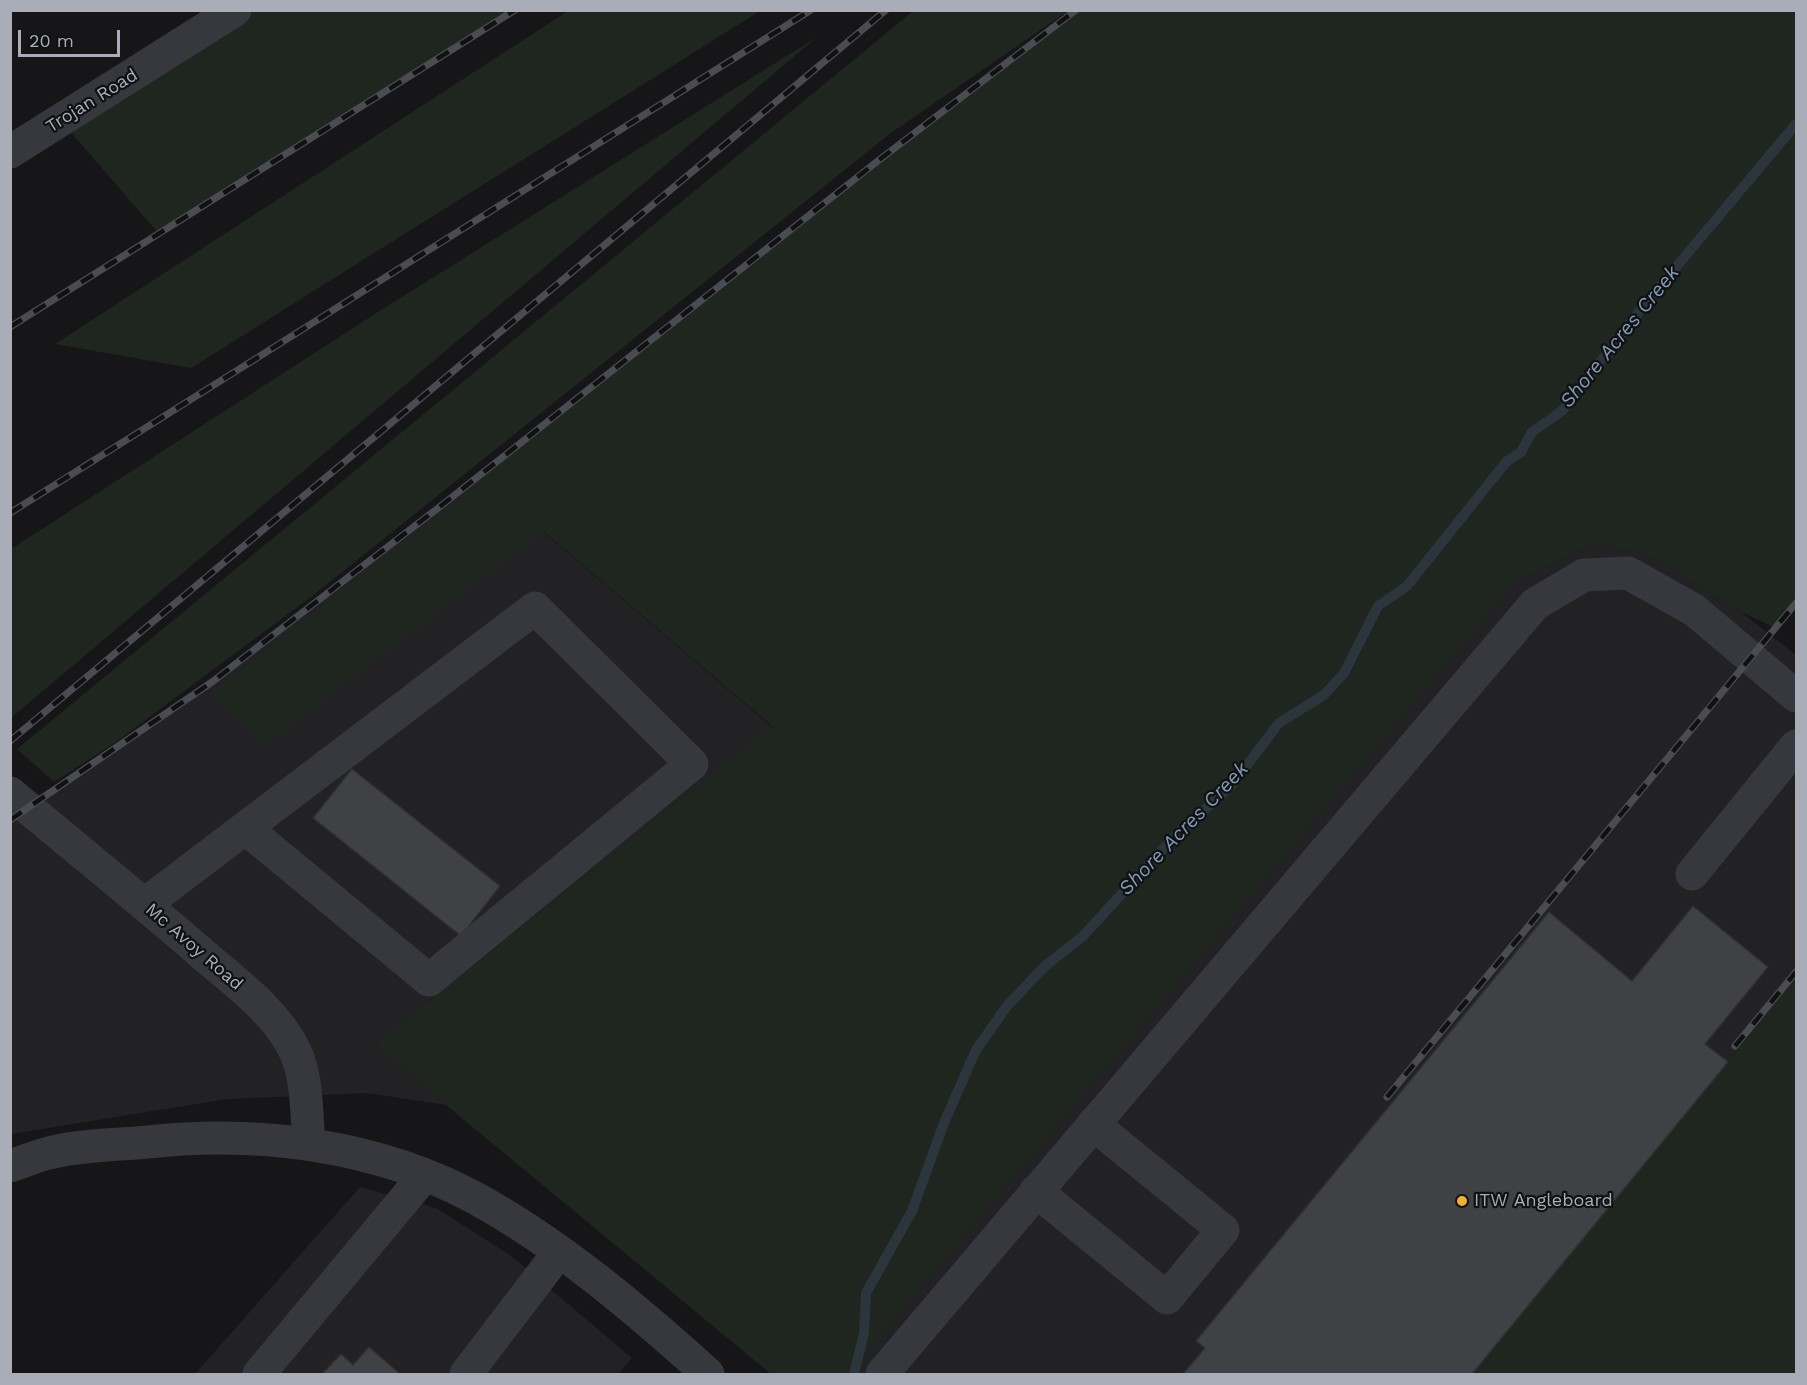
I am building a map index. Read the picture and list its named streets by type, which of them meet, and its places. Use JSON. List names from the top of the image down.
{
  "streets": {
    "street": ["Trojan Road", "Mc Avoy Road"]
  },
  "water": ["Shore Acres Creek"],
  "places": ["ITW Angleboard"],
  "scale_bar": "20 m"
}
